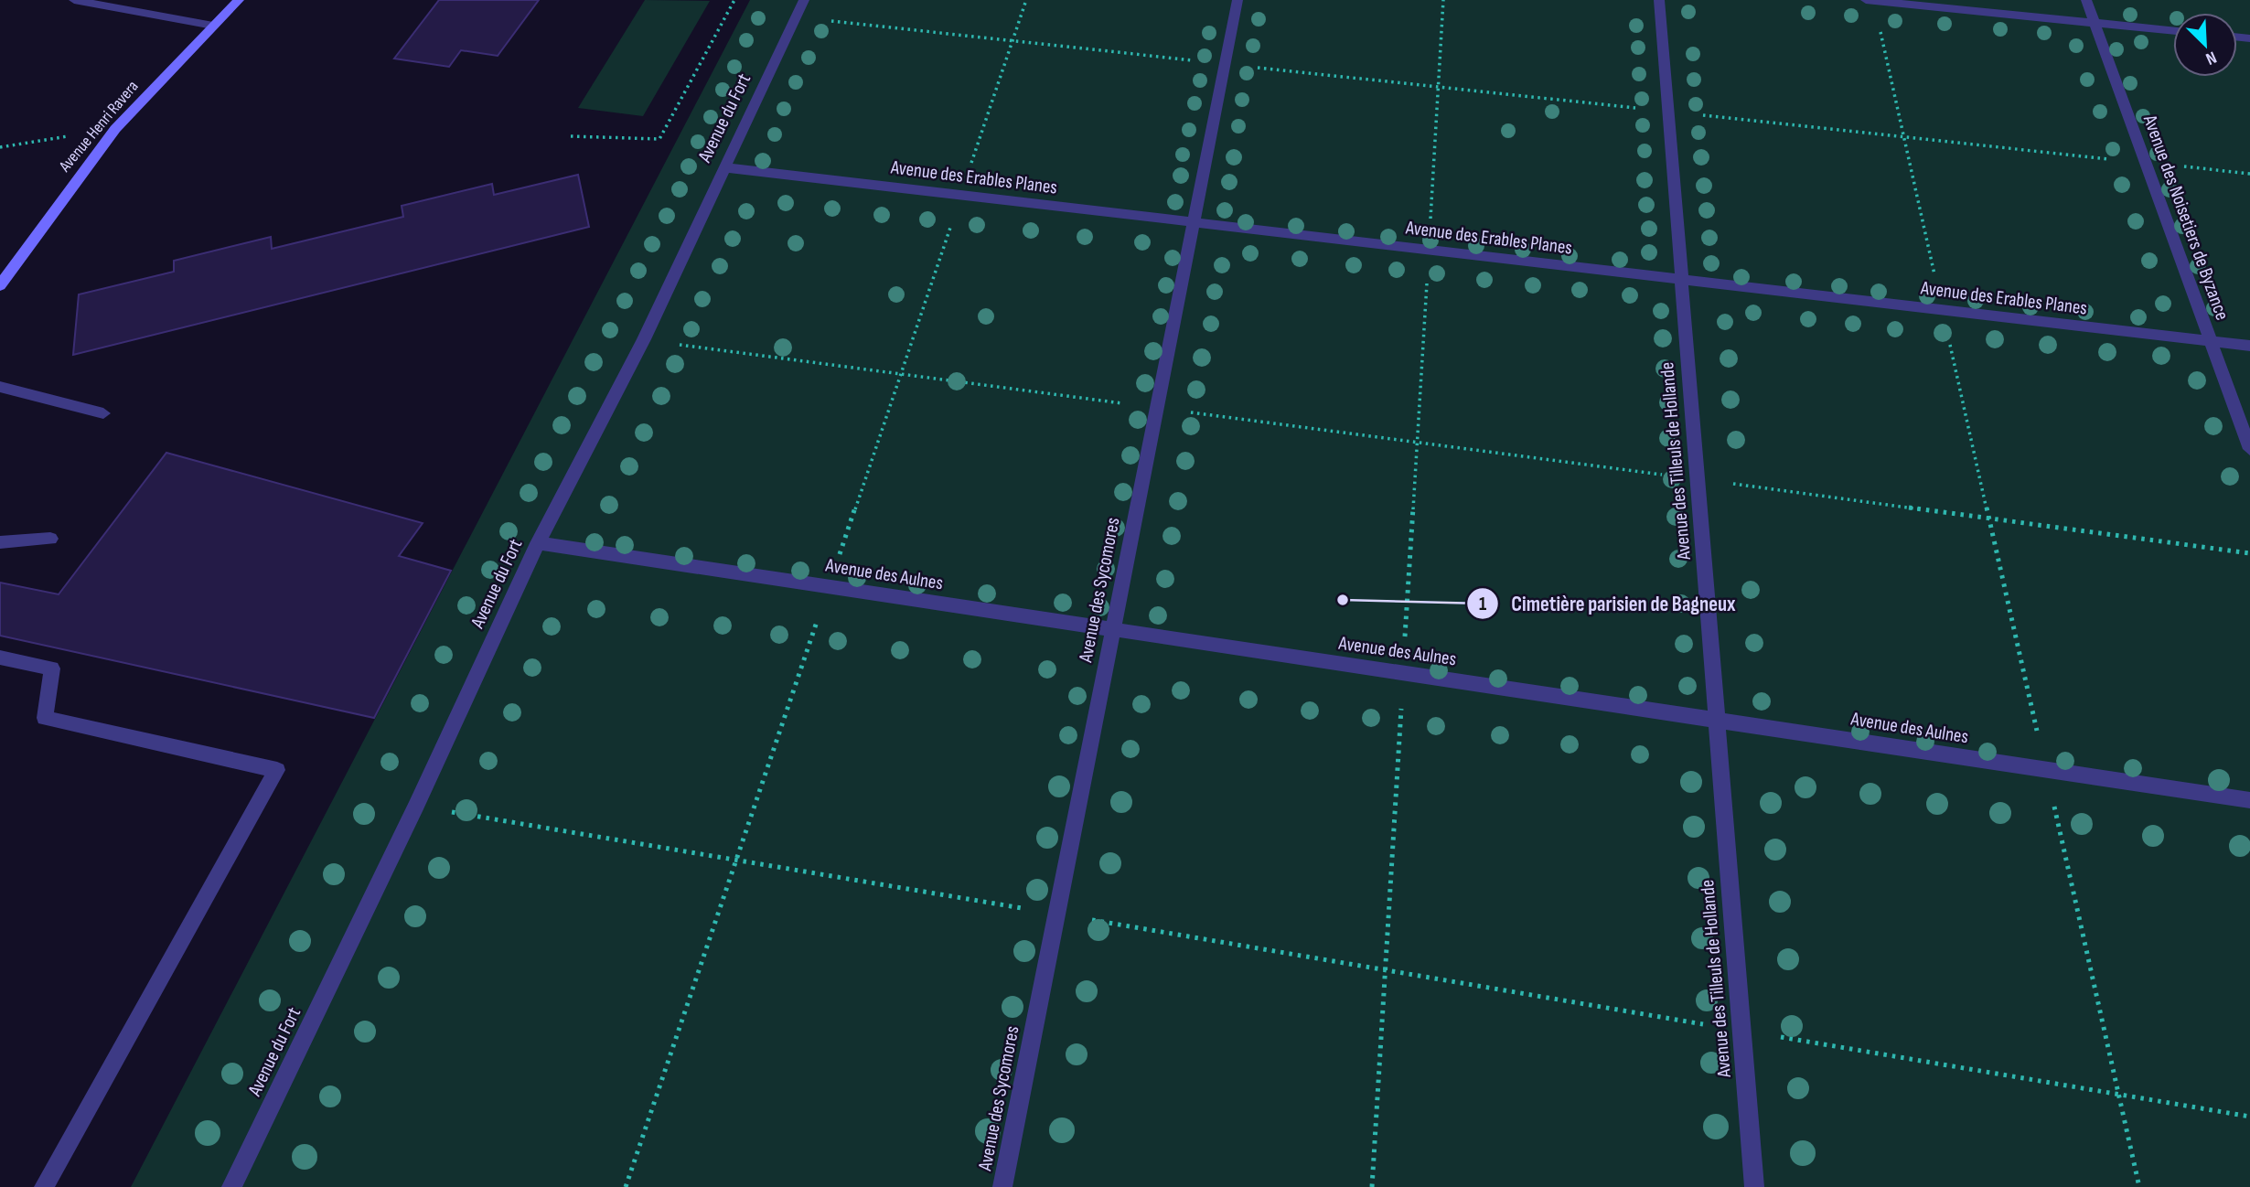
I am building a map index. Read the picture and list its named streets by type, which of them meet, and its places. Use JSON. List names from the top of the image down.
{
  "streets": {
    "street": ["Avenue Henri Ravera"],
    "lane": [
      "Avenue du Fort",
      "Avenue des Erables Planes",
      "Avenue des Noisetiers de Byzance",
      "Avenue des Tilleuls de Hollande",
      "Avenue des Aulnes",
      "Avenue des Sycomores"
    ]
  },
  "crossings": [
    ["Avenue du Fort", "Avenue des Erables Planes"],
    ["Avenue du Fort", "Avenue des Aulnes"],
    ["Avenue des Erables Planes", "Avenue des Noisetiers de Byzance"],
    ["Avenue des Erables Planes", "Avenue des Tilleuls de Hollande"],
    ["Avenue des Erables Planes", "Avenue des Sycomores"],
    ["Avenue des Tilleuls de Hollande", "Avenue des Aulnes"],
    ["Avenue des Aulnes", "Avenue des Sycomores"]
  ],
  "places": ["Cimetière parisien de Bagneux"],
  "north": "bottom right"
}
